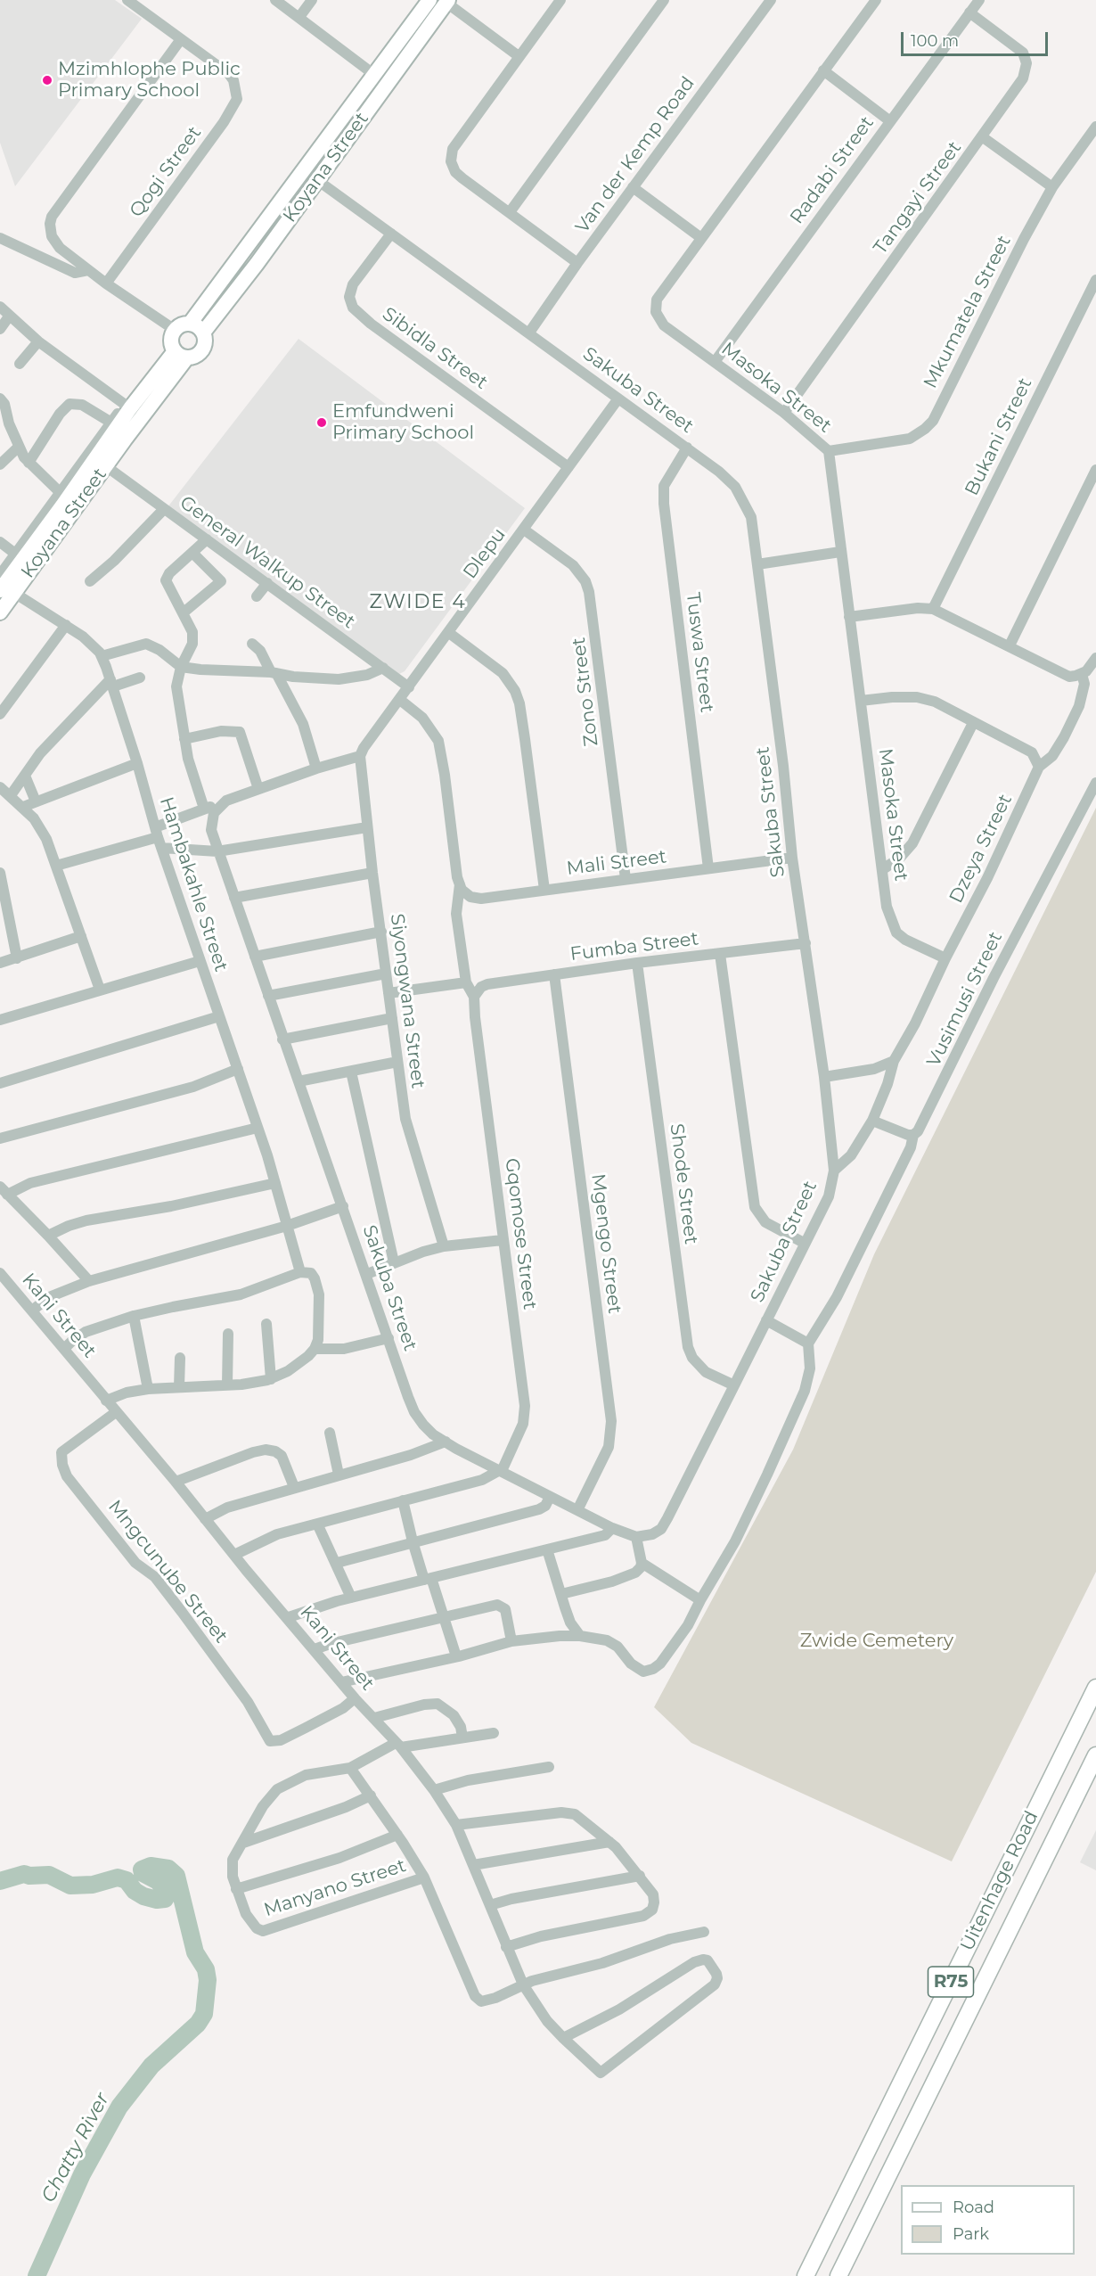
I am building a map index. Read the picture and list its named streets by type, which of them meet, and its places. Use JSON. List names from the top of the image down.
{
  "streets": {
    "main road": ["Koyana Street", "Uitenhage Road", "R75"],
    "street": [
      "Van der Kemp Road",
      "Radabi Street",
      "Qogi Street",
      "Tangayi Street",
      "Mkumatela Street",
      "Sibidla Street",
      "Masoka Street",
      "Sakuba Street",
      "Bukani Street",
      "Dlepu",
      "General Walkup Street",
      "Tuswa Street",
      "Zono Street",
      "Dzeya Street",
      "Mali Street",
      "Hambakahle Street",
      "Fumba Street",
      "Vusimusi Street",
      "Siyongwana Street",
      "Shode Street",
      "Gqomose Street",
      "Mgengo Street",
      "Kani Street",
      "Mngcunube Street",
      "Manyano Street"
    ]
  },
  "crossings": [
    ["Van der Kemp Road", "Sakuba Street"],
    ["Koyana Street", "Sakuba Street"],
    ["Koyana Street", "General Walkup Street"],
    ["Koyana Street", "Hambakahle Street"],
    ["Radabi Street", "Tangayi Street"],
    ["Radabi Street", "Masoka Street"],
    ["Tangayi Street", "Masoka Street"],
    ["Mkumatela Street", "Masoka Street"],
    ["Sibidla Street", "Sakuba Street"],
    ["Sibidla Street", "Dlepu"],
    ["Masoka Street", "Dzeya Street"],
    ["Sakuba Street", "Dlepu"],
    ["Sakuba Street", "Tuswa Street"],
    ["Sakuba Street", "Mali Street"],
    ["Sakuba Street", "Fumba Street"],
    ["Sakuba Street", "Shode Street"],
    ["Sakuba Street", "Gqomose Street"],
    ["Sakuba Street", "Mgengo Street"],
    ["Dlepu", "General Walkup Street"],
    ["Dlepu", "Zono Street"],
    ["Dlepu", "Siyongwana Street"],
    ["Tuswa Street", "Mali Street"],
    ["Zono Street", "Mali Street"],
    ["Fumba Street", "Shode Street"],
    ["Fumba Street", "Gqomose Street"],
    ["Fumba Street", "Mgengo Street"],
    ["Kani Street", "Mngcunube Street"],
    ["Kani Street", "Manyano Street"]
  ],
  "districts": ["ZWIDE 4"],
  "water": ["Chatty River"],
  "parks": ["Zwide Cemetery"],
  "places": ["Mzimhlophe Public Primary School", "Emfundweni Primary School"],
  "legend": ["Road", "Park"],
  "scale_bar": "100 m"
}
